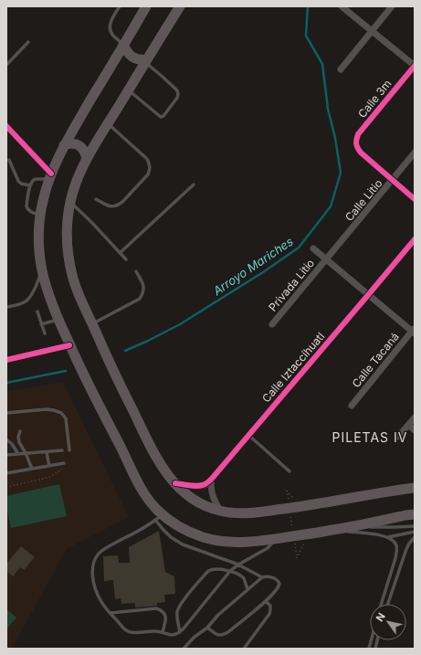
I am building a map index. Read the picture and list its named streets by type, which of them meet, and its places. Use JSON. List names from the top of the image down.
{
  "streets": {
    "street": [
      "Calle 3m",
      "Calle Litio",
      "Privada Litio",
      "Calle Tacaná",
      "Calle Iztaccíhuatl"
    ]
  },
  "crossings": [
    ["Calle 3m", "Calle Litio"],
    ["Calle Litio", "Privada Litio"]
  ],
  "districts": ["PILETAS IV"],
  "water": ["Arroyo Mariches"],
  "north": "top left"
}
